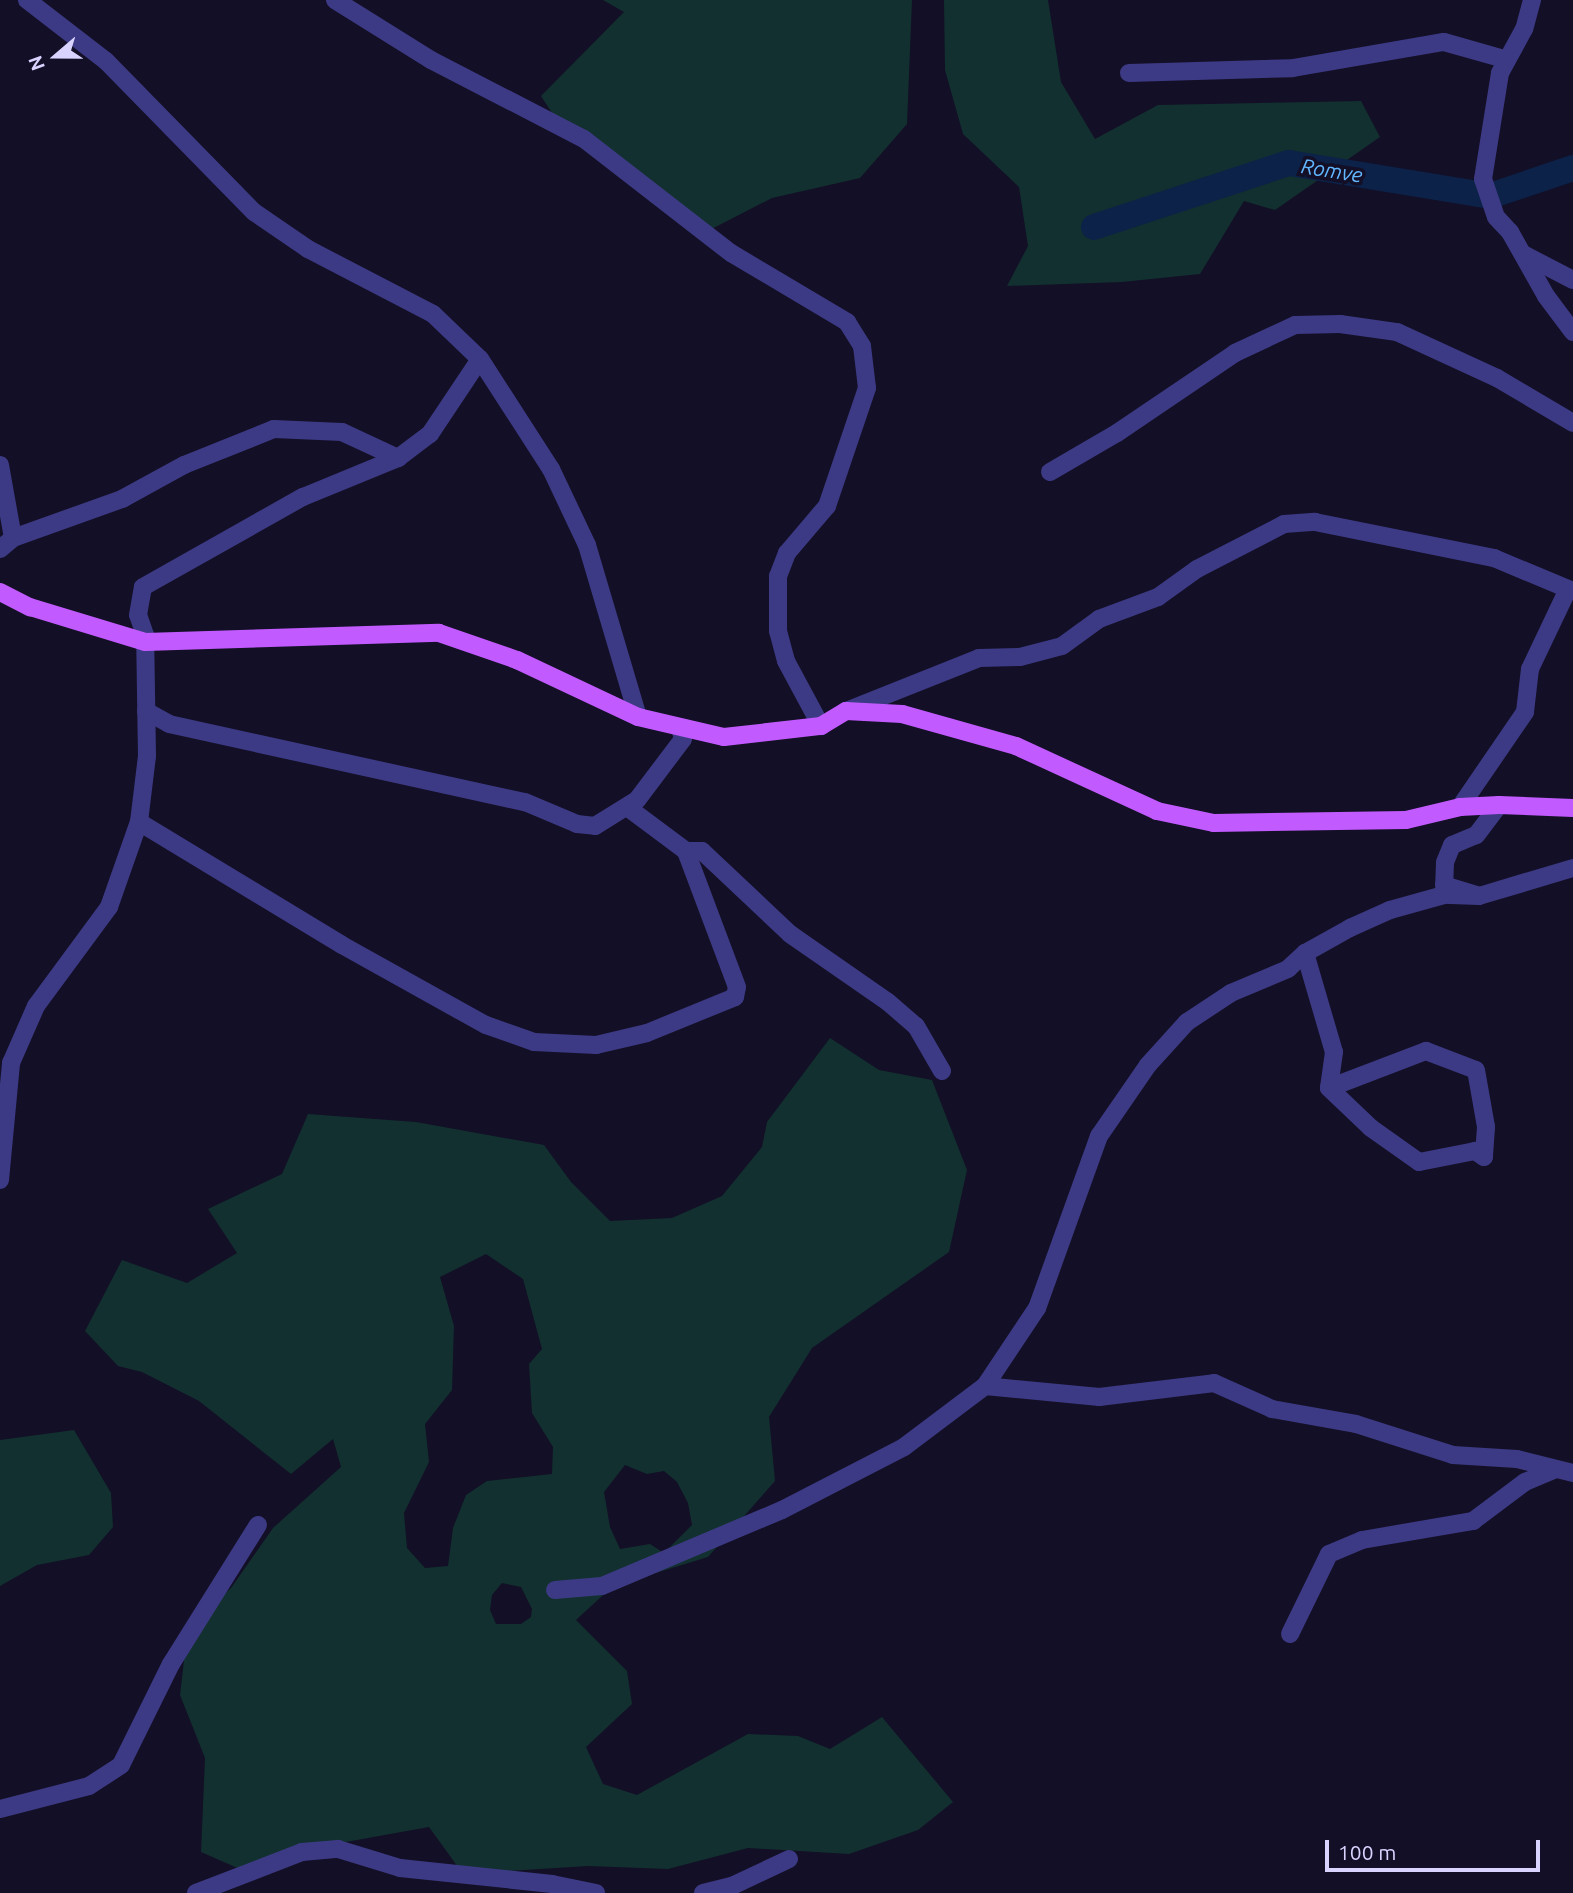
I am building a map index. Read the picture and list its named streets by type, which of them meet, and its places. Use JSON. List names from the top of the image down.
{
  "water": ["Romve"],
  "scale_bar": "100 m",
  "north": "left"
}
